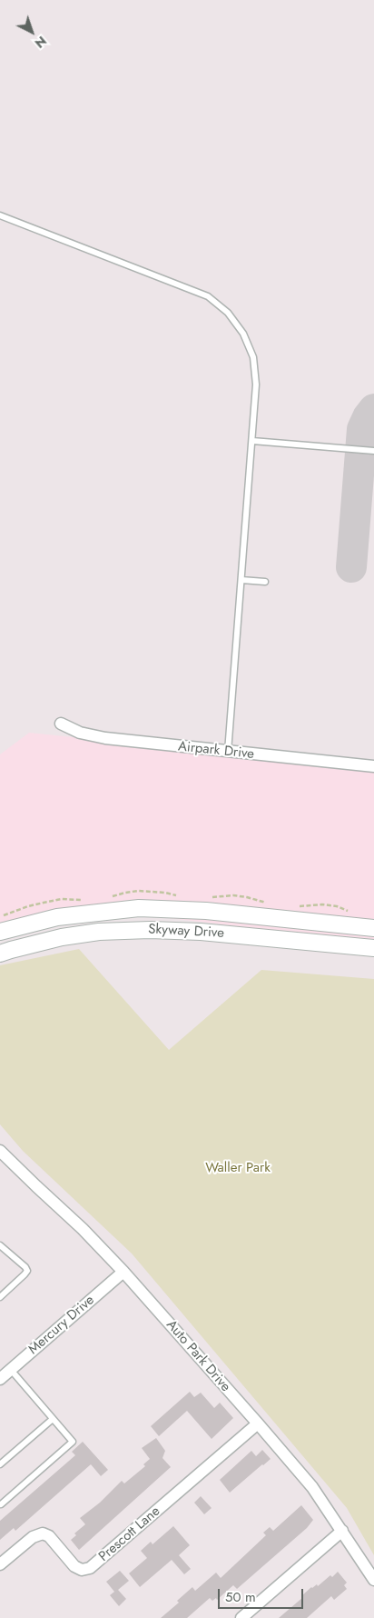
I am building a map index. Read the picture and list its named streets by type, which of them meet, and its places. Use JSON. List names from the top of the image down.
{
  "streets": {
    "main road": ["Skyway Drive"],
    "street": [
      "Airpark Drive",
      "Mercury Drive",
      "Auto Park Drive",
      "Prescott Lane"
    ]
  },
  "crossings": [
    ["Mercury Drive", "Auto Park Drive"],
    ["Auto Park Drive", "Prescott Lane"]
  ],
  "parks": ["Waller Park"],
  "scale_bar": "50 m",
  "north": "bottom right"
}
